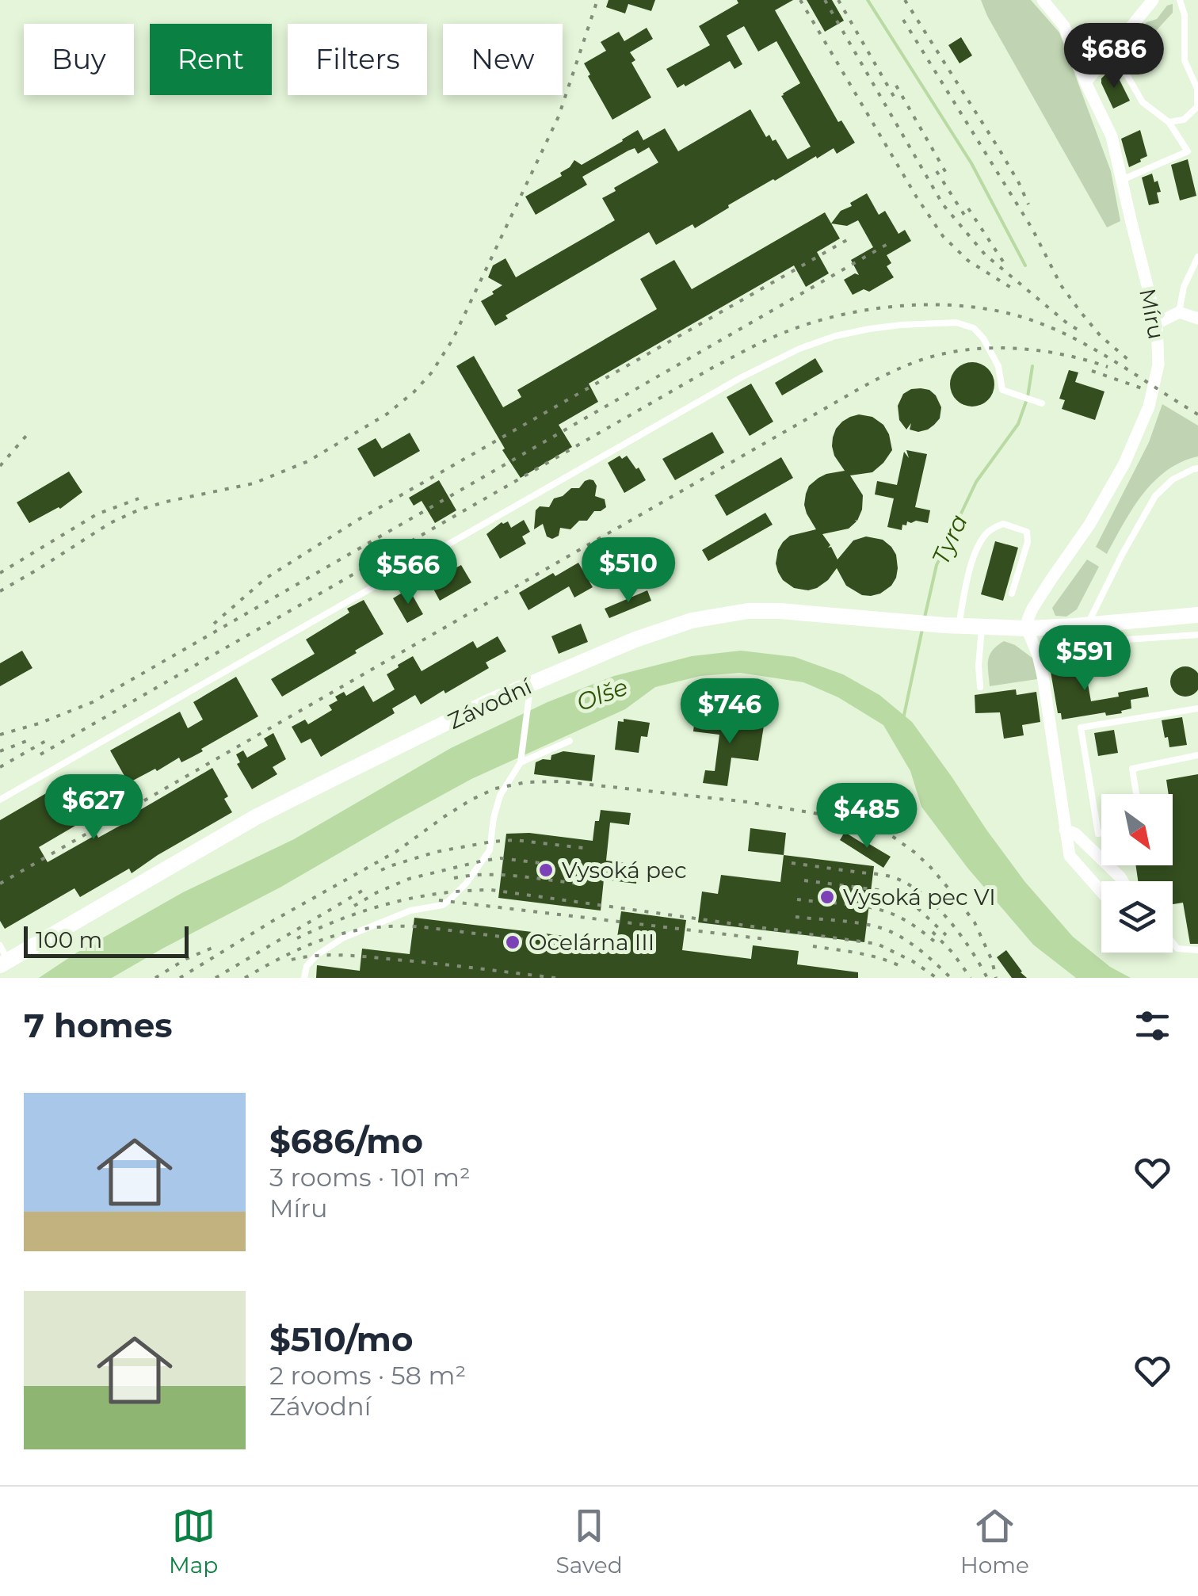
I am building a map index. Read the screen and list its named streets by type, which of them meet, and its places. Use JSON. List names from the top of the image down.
{
  "streets": {
    "street": ["Míru", "Závodní"]
  },
  "crossings": [
    ["Míru", "Závodní"]
  ],
  "water": ["Tyra", "Olše"],
  "places": ["Vysoká pec", "Vysoká pec VI", "Ocelárna III"],
  "scale_bar": "100 m",
  "north": "bottom right",
  "page": {
    "price": [
      "$686",
      "$510",
      "$566",
      "$591",
      "$746",
      "$627",
      "$485"
    ],
    "chip": [
      "Buy",
      "Rent",
      "Filters",
      "New"
    ],
    "scale": "100 m",
    "heading": "7 homes",
    "list": [
      {
        "name": "$686/mo",
        "note": "3 rooms · 101 m² · Míru"
      },
      {
        "name": "$510/mo",
        "note": "2 rooms · 58 m² · Závodní"
      }
    ],
    "tabs": ["Map", "Saved", "Home"]
  }
}
